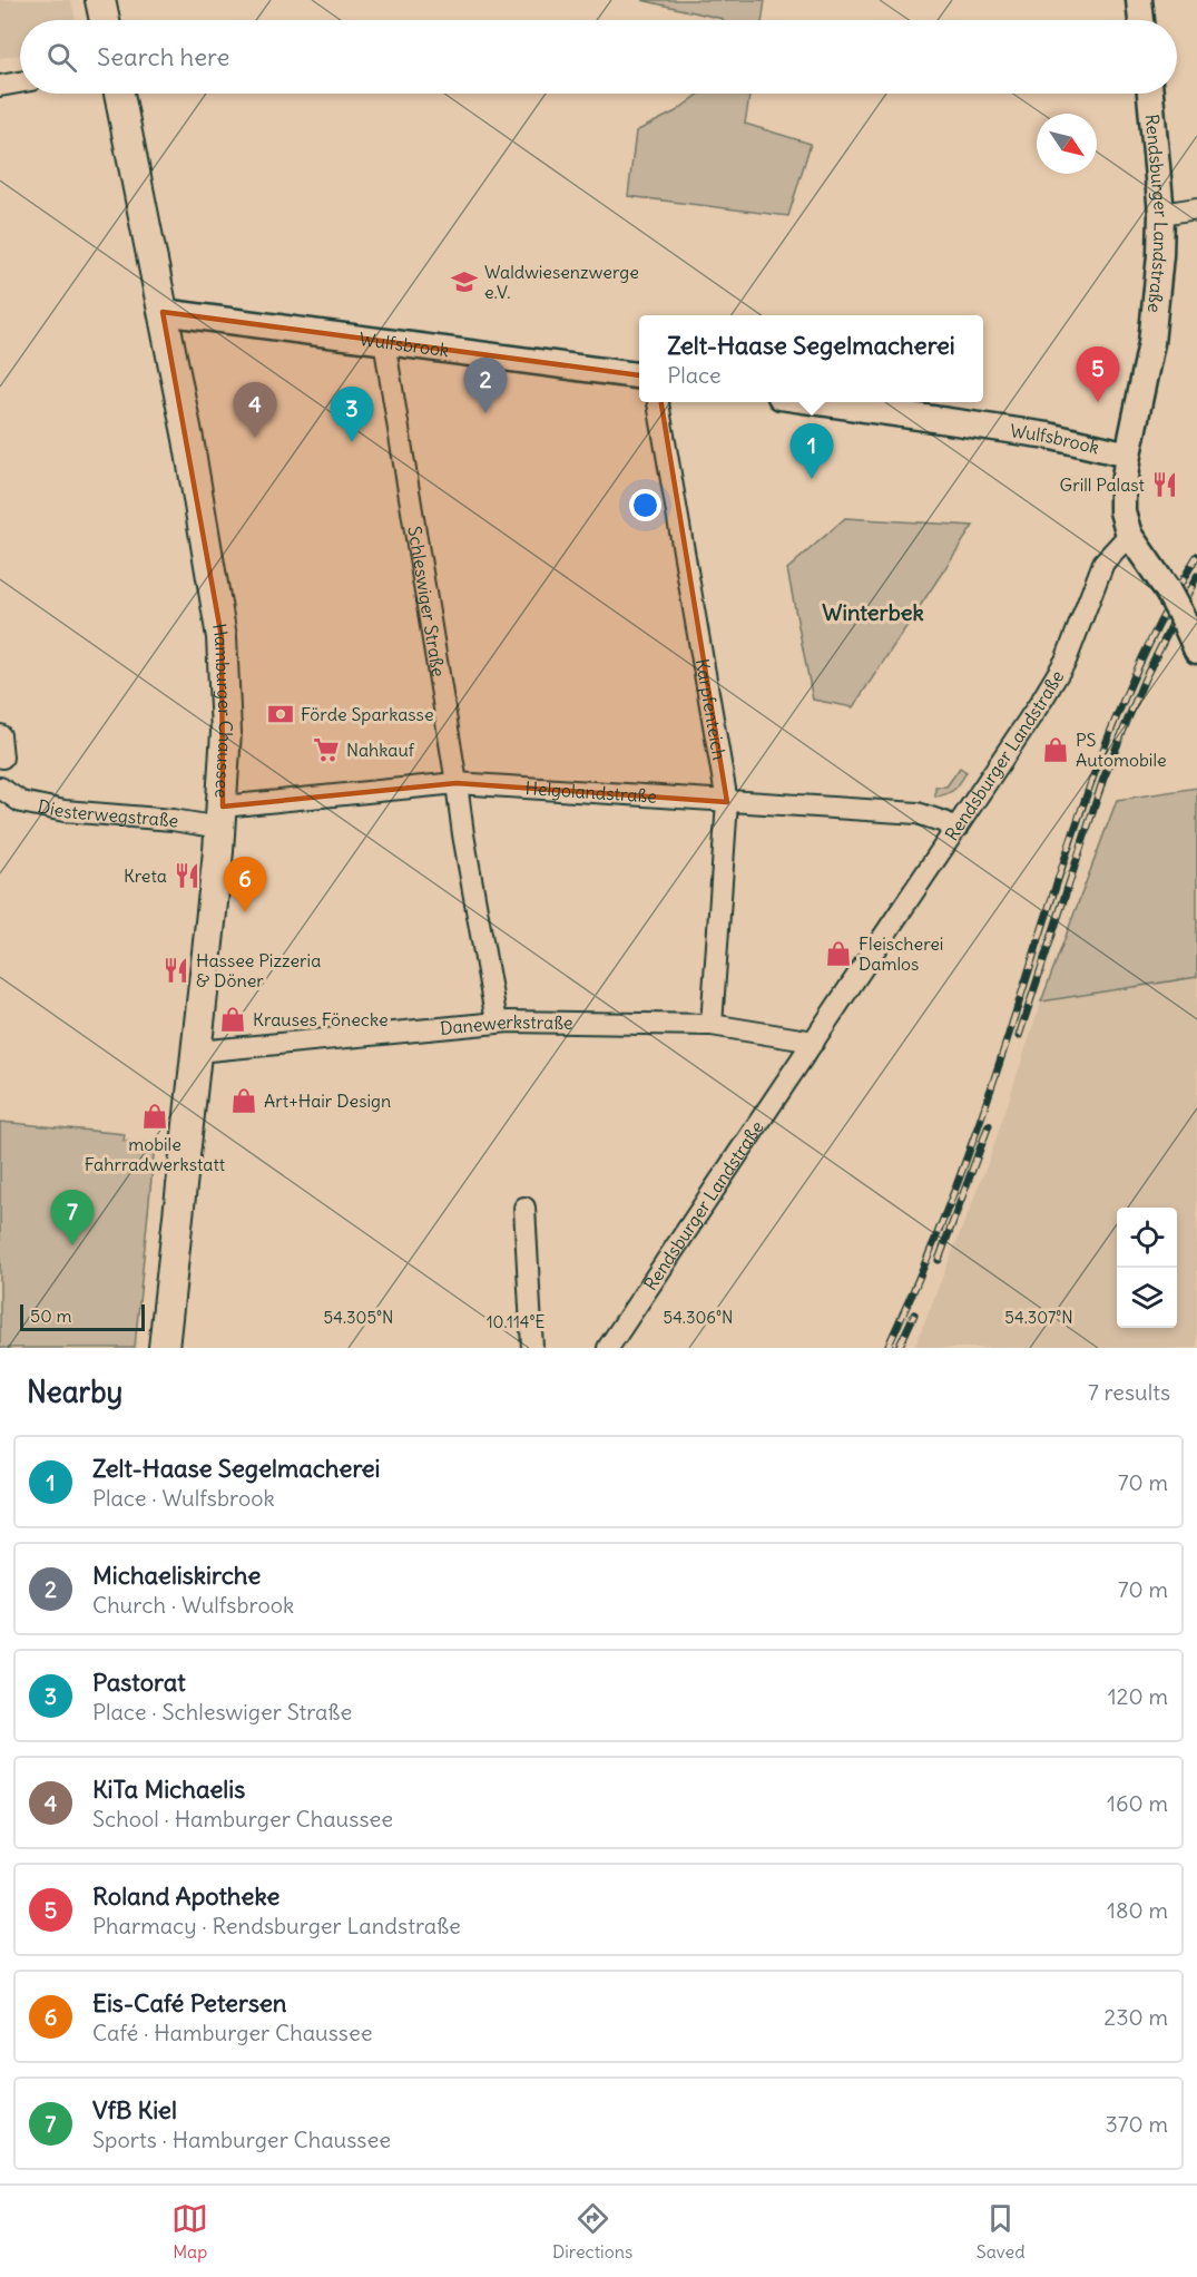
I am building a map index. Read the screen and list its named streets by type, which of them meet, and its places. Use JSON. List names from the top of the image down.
{
  "streets": {
    "main road": ["Hamburger Chaussee"],
    "street": [
      "Rendsburger Landstraße",
      "Wulfsbrook",
      "Schleswiger Straße",
      "Karpfenteich",
      "Helgolandstraße",
      "Diesterwegstraße",
      "Danewerkstraße"
    ]
  },
  "crossings": [
    ["Rendsburger Landstraße", "Wulfsbrook"],
    ["Rendsburger Landstraße", "Helgolandstraße"],
    ["Rendsburger Landstraße", "Danewerkstraße"],
    ["Wulfsbrook", "Schleswiger Straße"],
    ["Wulfsbrook", "Hamburger Chaussee"],
    ["Schleswiger Straße", "Helgolandstraße"],
    ["Schleswiger Straße", "Danewerkstraße"],
    ["Karpfenteich", "Helgolandstraße"],
    ["Karpfenteich", "Danewerkstraße"],
    ["Hamburger Chaussee", "Helgolandstraße"],
    ["Hamburger Chaussee", "Diesterwegstraße"],
    ["Hamburger Chaussee", "Danewerkstraße"],
    ["Helgolandstraße", "Diesterwegstraße"]
  ],
  "districts": ["Winterbek"],
  "places": {
    "school or university": ["Waldwiesenzwerge e.V."],
    "restaurant": ["Grill Palast", "Kreta", "Hassee Pizzeria & Döner"],
    "bank": ["Förde Sparkasse"],
    "supermarket": ["Nahkauf"],
    "shop": [
      "PS Automobile",
      "Fleischerei Damlos",
      "Krauses Fönecke",
      "Art+Hair Design",
      "mobile Fahrradwerkstatt"
    ]
  },
  "scale_bar": "50 m",
  "north": "bottom right",
  "page": {
    "search": "Search here",
    "popup": ["Zelt-Haase Segelmacherei", "Place"],
    "pins": [
      "5",
      "2",
      "4",
      "3",
      "1",
      "6",
      "7"
    ],
    "scale": "50 m",
    "heading": ["Nearby", "7 results"],
    "list": [
      {
        "mark": "1",
        "name": "Zelt-Haase Segelmacherei",
        "note": "Place · Wulfsbrook",
        "value": "70 m"
      },
      {
        "mark": "2",
        "name": "Michaeliskirche",
        "note": "Church · Wulfsbrook",
        "value": "70 m"
      },
      {
        "mark": "3",
        "name": "Pastorat",
        "note": "Place · Schleswiger Straße",
        "value": "120 m"
      },
      {
        "mark": "4",
        "name": "KiTa Michaelis",
        "note": "School · Hamburger Chaussee",
        "value": "160 m"
      },
      {
        "mark": "5",
        "name": "Roland Apotheke",
        "note": "Pharmacy · Rendsburger Landstraße",
        "value": "180 m"
      },
      {
        "mark": "6",
        "name": "Eis-Café Petersen",
        "note": "Café · Hamburger Chaussee",
        "value": "230 m"
      },
      {
        "mark": "7",
        "name": "VfB Kiel",
        "note": "Sports · Hamburger Chaussee",
        "value": "370 m"
      }
    ],
    "nav": ["Map", "Directions", "Saved"]
  },
  "coordinates": [
    "54.305°N",
    "54.306°N",
    "54.307°N",
    "10.114°E"
  ]
}
